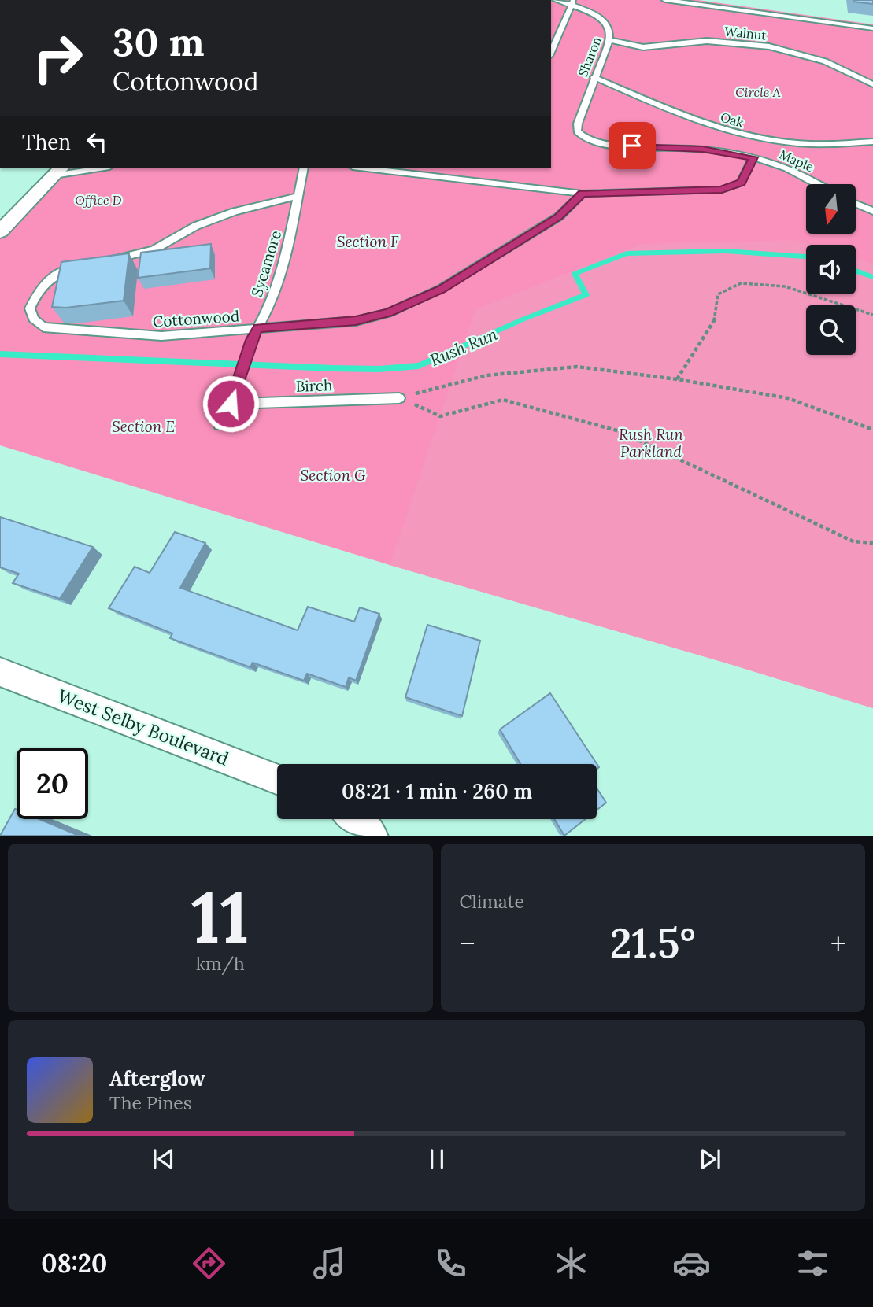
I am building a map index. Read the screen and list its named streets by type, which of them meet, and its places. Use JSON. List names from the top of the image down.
{
  "streets": {
    "street": ["West Selby Boulevard"],
    "lane": [
      "Walnut",
      "Sharon",
      "Oak",
      "Maple",
      "Sycamore",
      "Cottonwood",
      "Birch"
    ]
  },
  "crossings": [
    ["Walnut", "Sharon"],
    ["Sharon", "Oak"],
    ["Sharon", "Maple"],
    ["Sycamore", "Cottonwood"],
    ["Sycamore", "Birch"]
  ],
  "water": ["Rush Run"],
  "parks": [
    "Circle A",
    "Office D",
    "Section F",
    "Section E",
    "Rush Run Parkland",
    "Section G"
  ],
  "north": "bottom",
  "page": {
    "turn": ["30 m", "Cottonwood"],
    "then": "Then",
    "limit": "20",
    "trip": "08:21 · 1 min · 260 m",
    "tile": [
      ["11", "km/h"],
      "Climate"
    ],
    "heat": ["−", "21.5°", "+"],
    "song": ["Afterglow", "The Pines"],
    "tabs": "08:20"
  }
}
